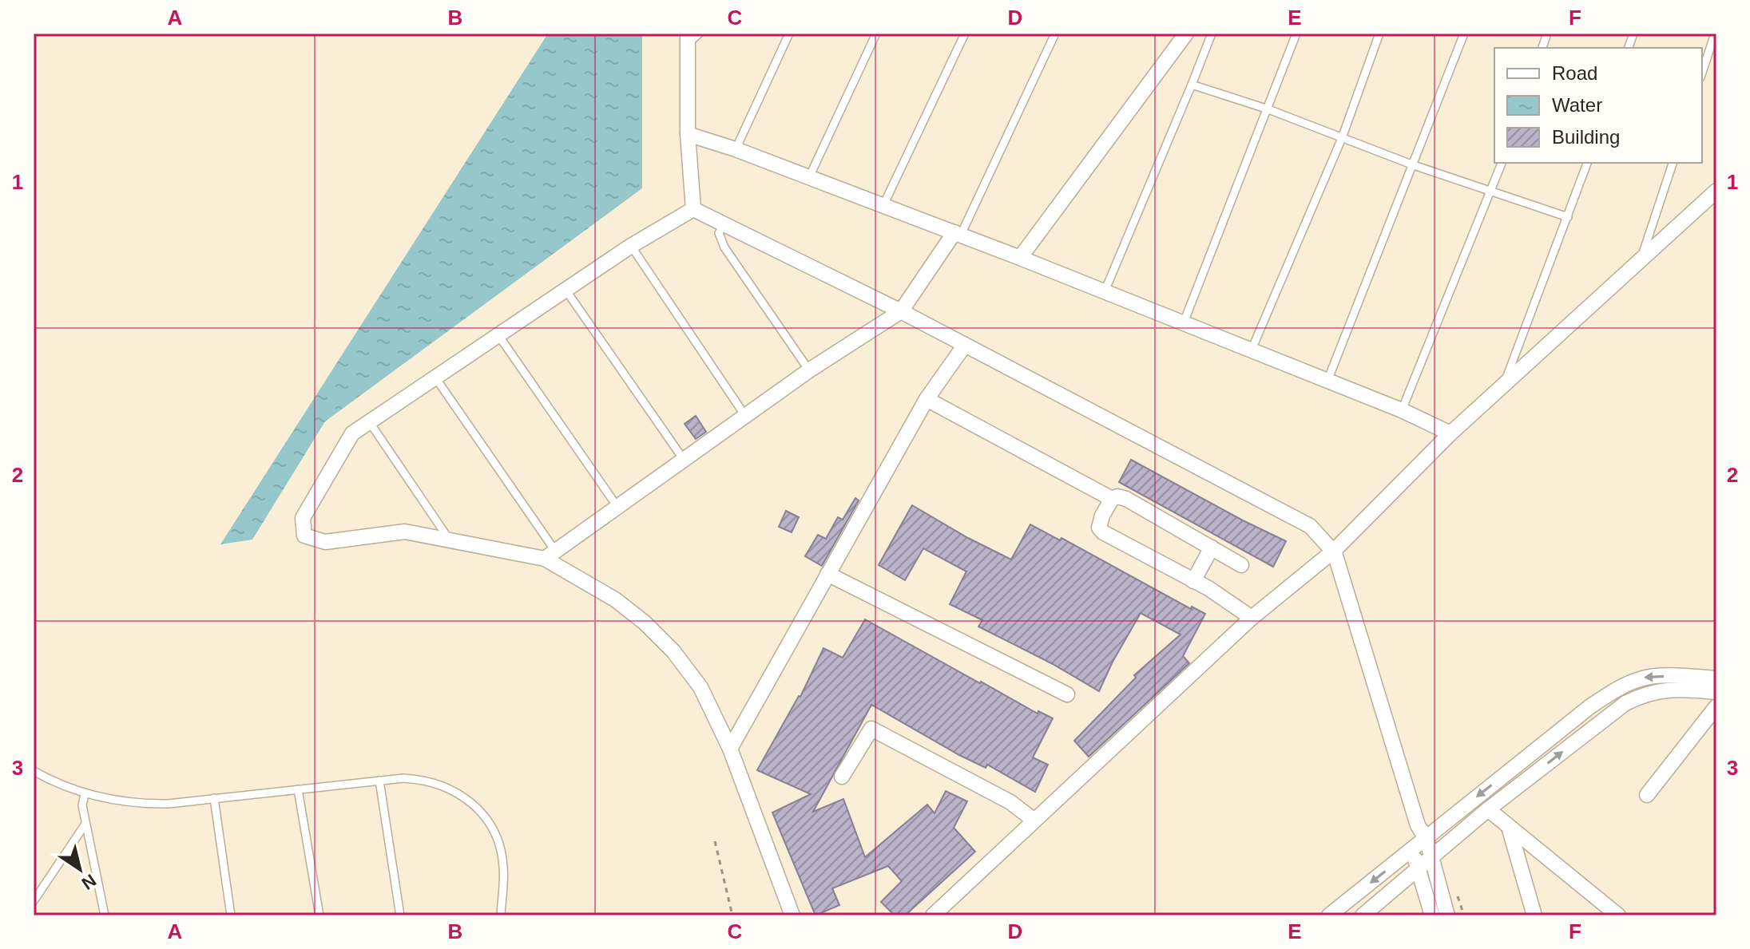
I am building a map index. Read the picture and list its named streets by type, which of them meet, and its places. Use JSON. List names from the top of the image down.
{
  "legend": ["Road", "Water", "Building"],
  "north": "bottom right",
  "grid": {
    "columns": [
      "A",
      "B",
      "C",
      "D",
      "E",
      "F"
    ],
    "rows": ["1", "2", "3"]
  }
}
